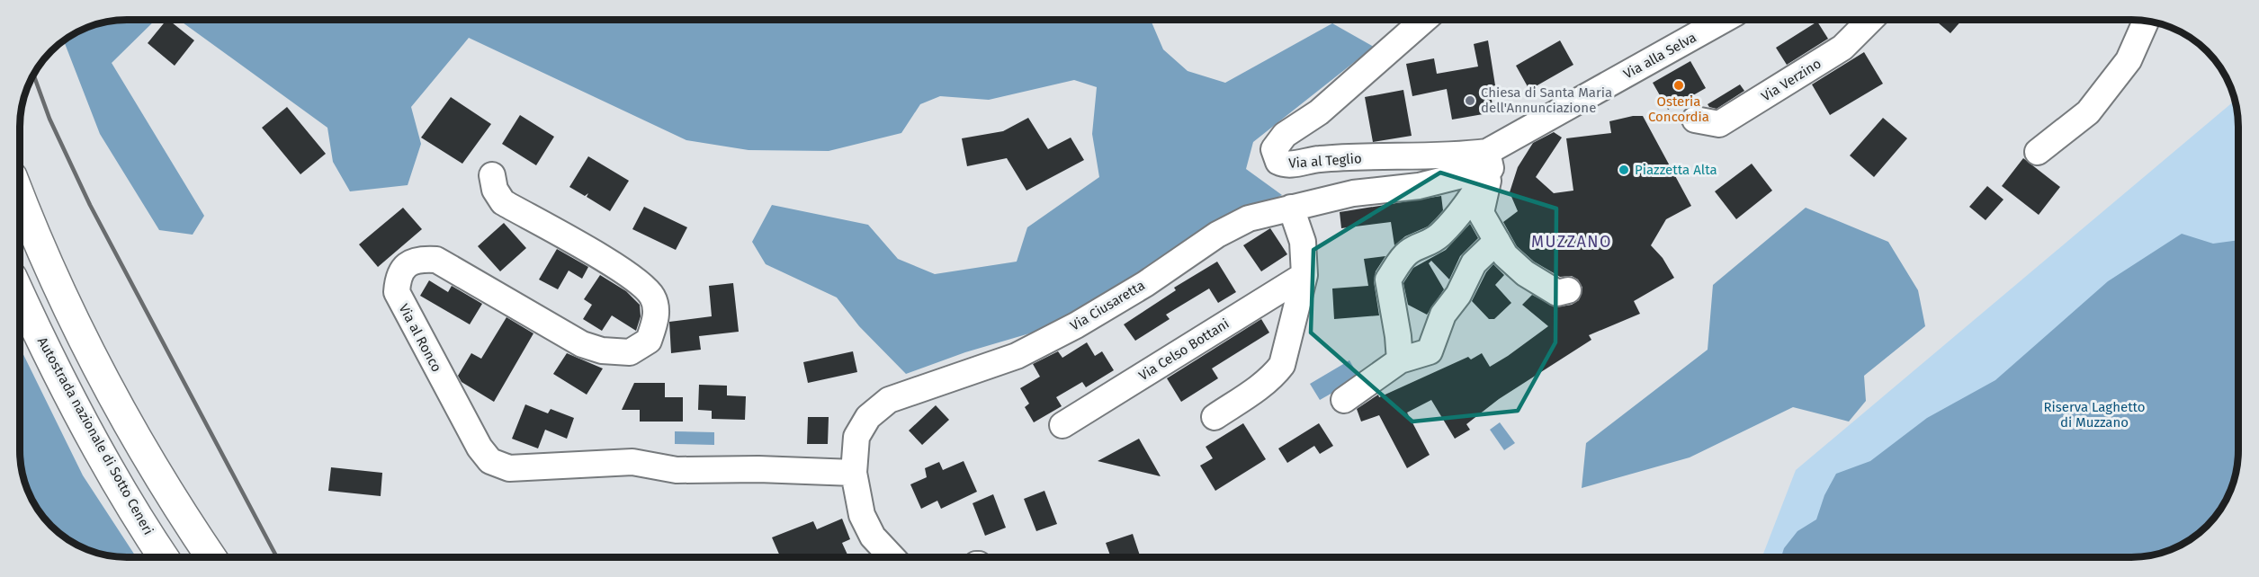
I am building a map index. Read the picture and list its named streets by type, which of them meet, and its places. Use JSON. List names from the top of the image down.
{
  "streets": {
    "highway": ["Autostrada nazionale di Sotto Ceneri"],
    "street": [
      "Via alla Selva",
      "Via Verzino",
      "Via al Teglio",
      "Via Ciusaretta",
      "Via al Ronco",
      "Via Celso Bottani"
    ]
  },
  "crossings": [
    ["Via alla Selva", "Via al Teglio"],
    ["Via al Teglio", "Via Ciusaretta"],
    ["Via Ciusaretta", "Via al Ronco"]
  ],
  "districts": ["MUZZANO"],
  "parks": ["Riserva Laghetto di Muzzano"],
  "places": ["Osteria Concordia", "Chiesa di Santa Maria dell'Annunciazione", "Piazzetta Alta"]
}
